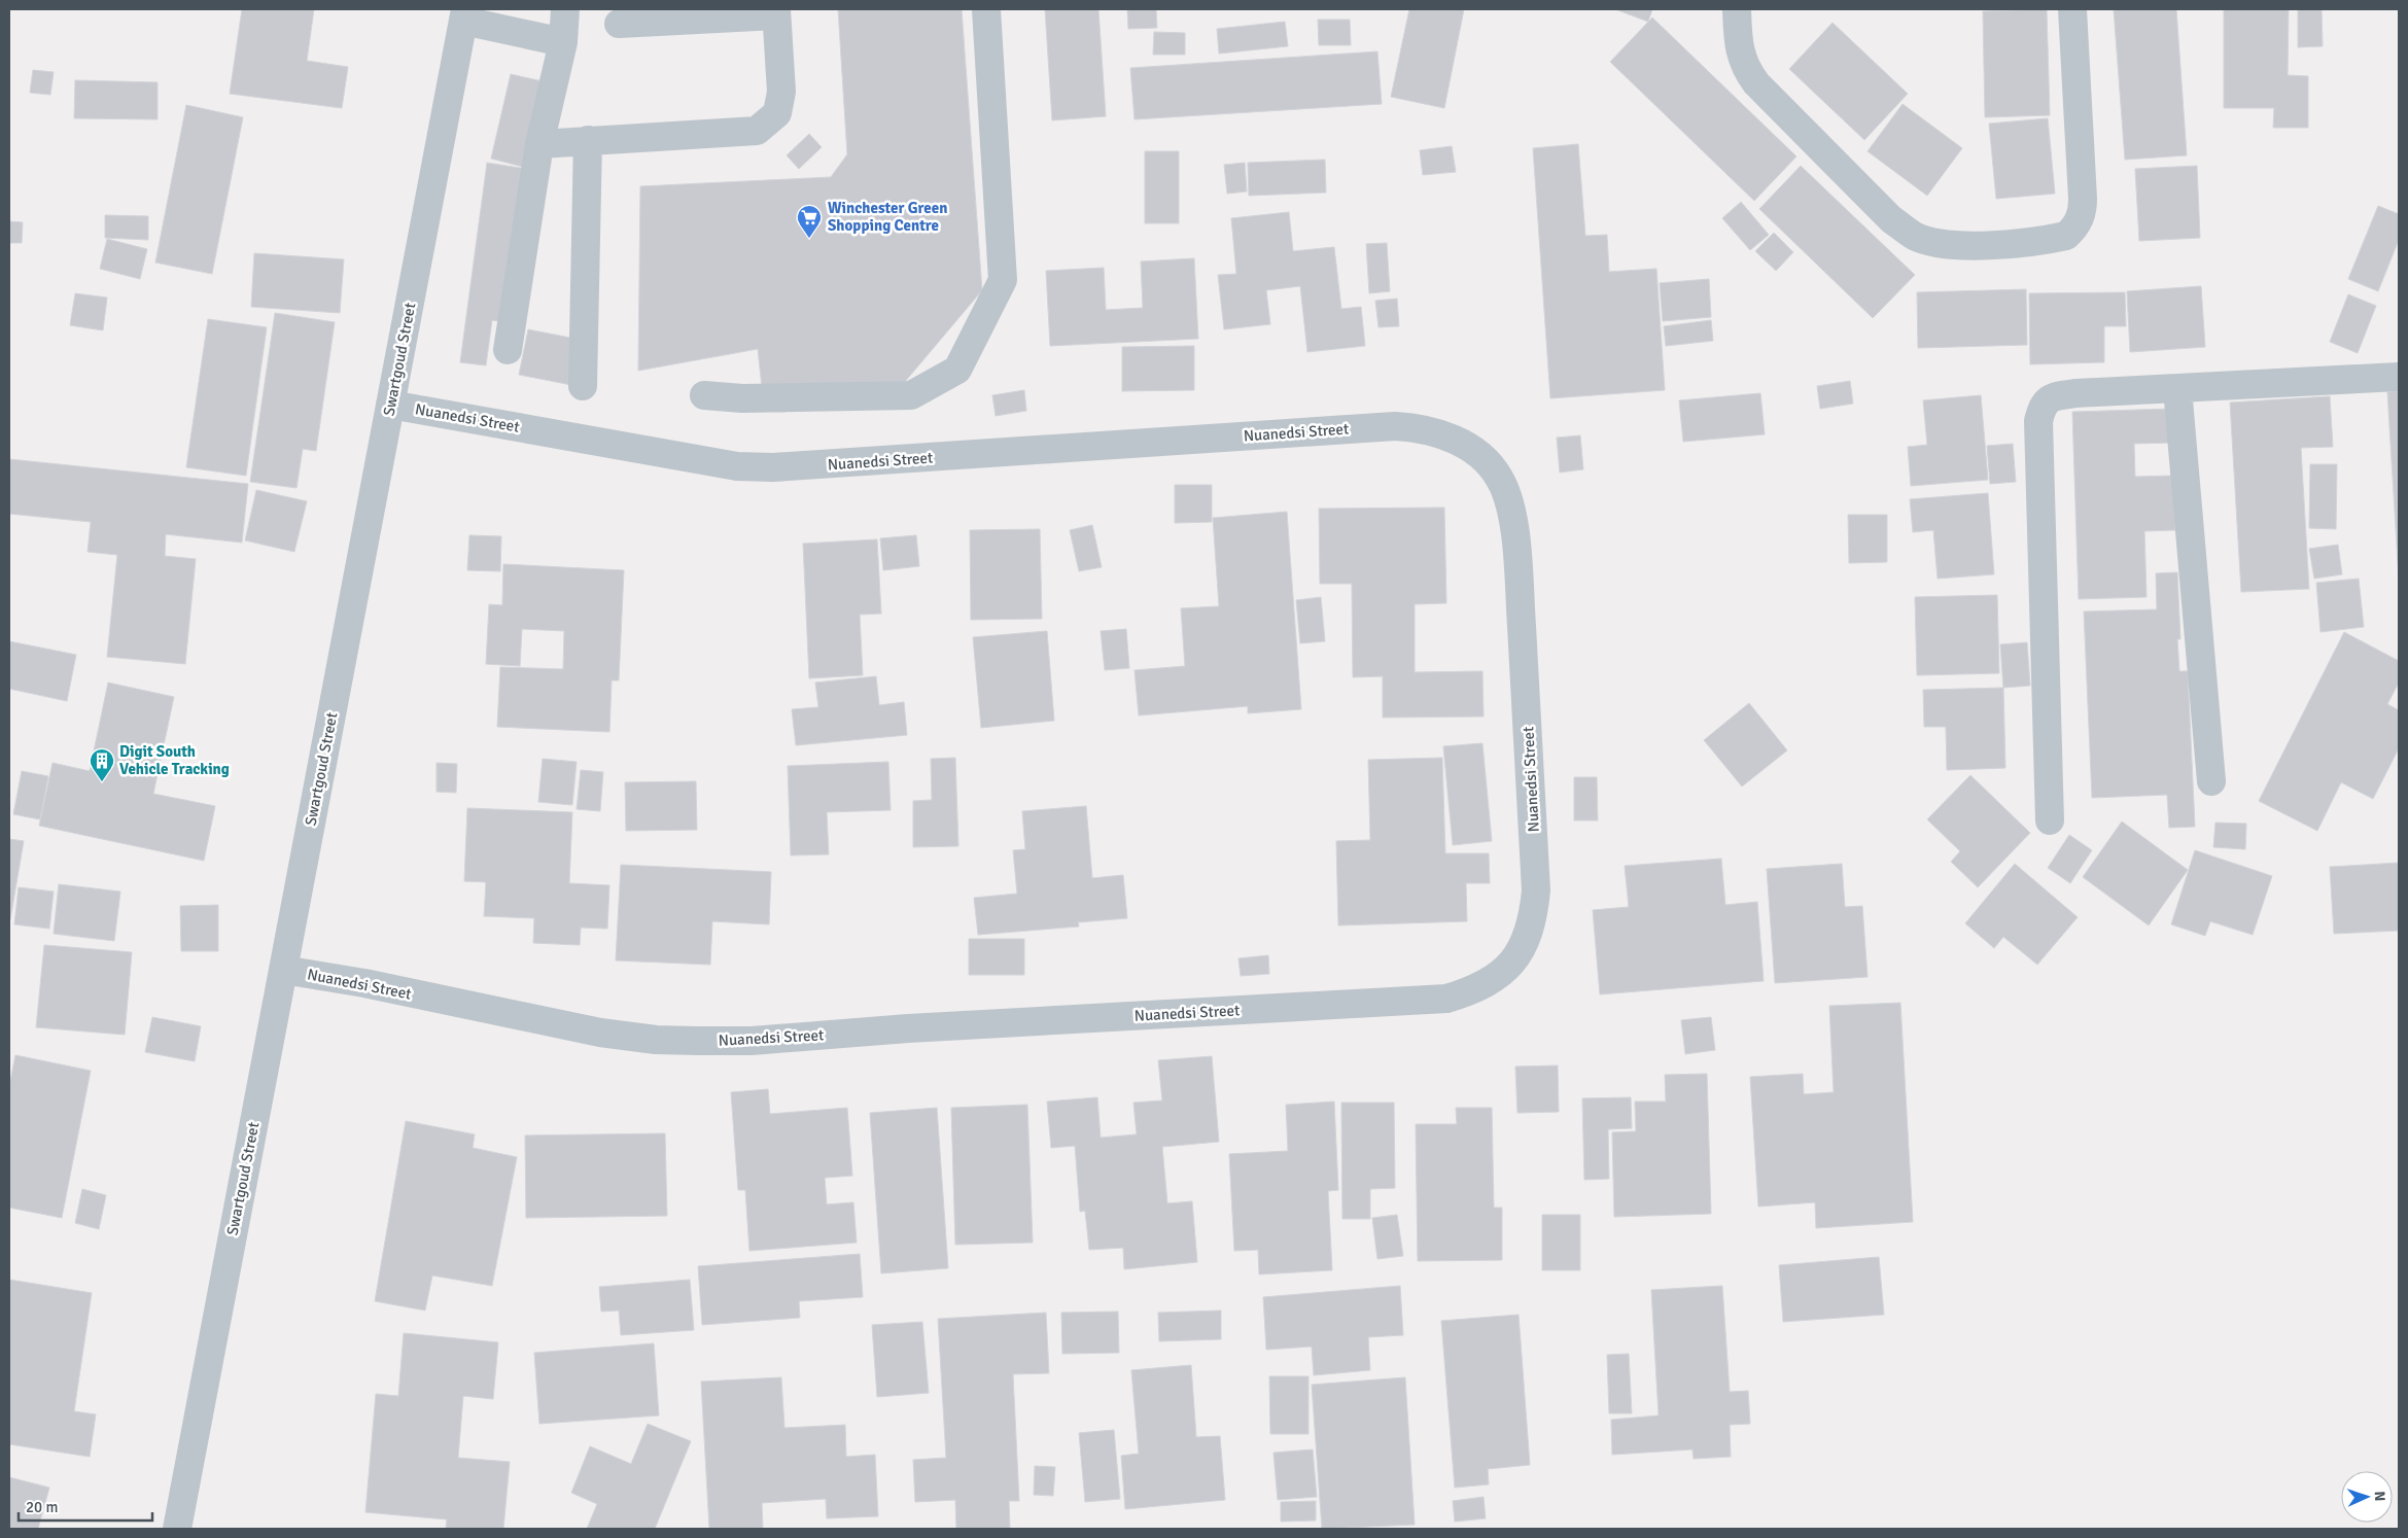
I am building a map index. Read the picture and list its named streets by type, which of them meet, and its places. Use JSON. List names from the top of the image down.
{
  "streets": {
    "street": ["Swartgoud Street", "Nuanedsi Street"]
  },
  "crossings": [
    ["Swartgoud Street", "Nuanedsi Street"]
  ],
  "places": {
    "supermarket": ["Winchester Green Shopping Centre"],
    "building": ["Digit South Vehicle Tracking"]
  },
  "scale_bar": "20 m",
  "north": "right"
}
